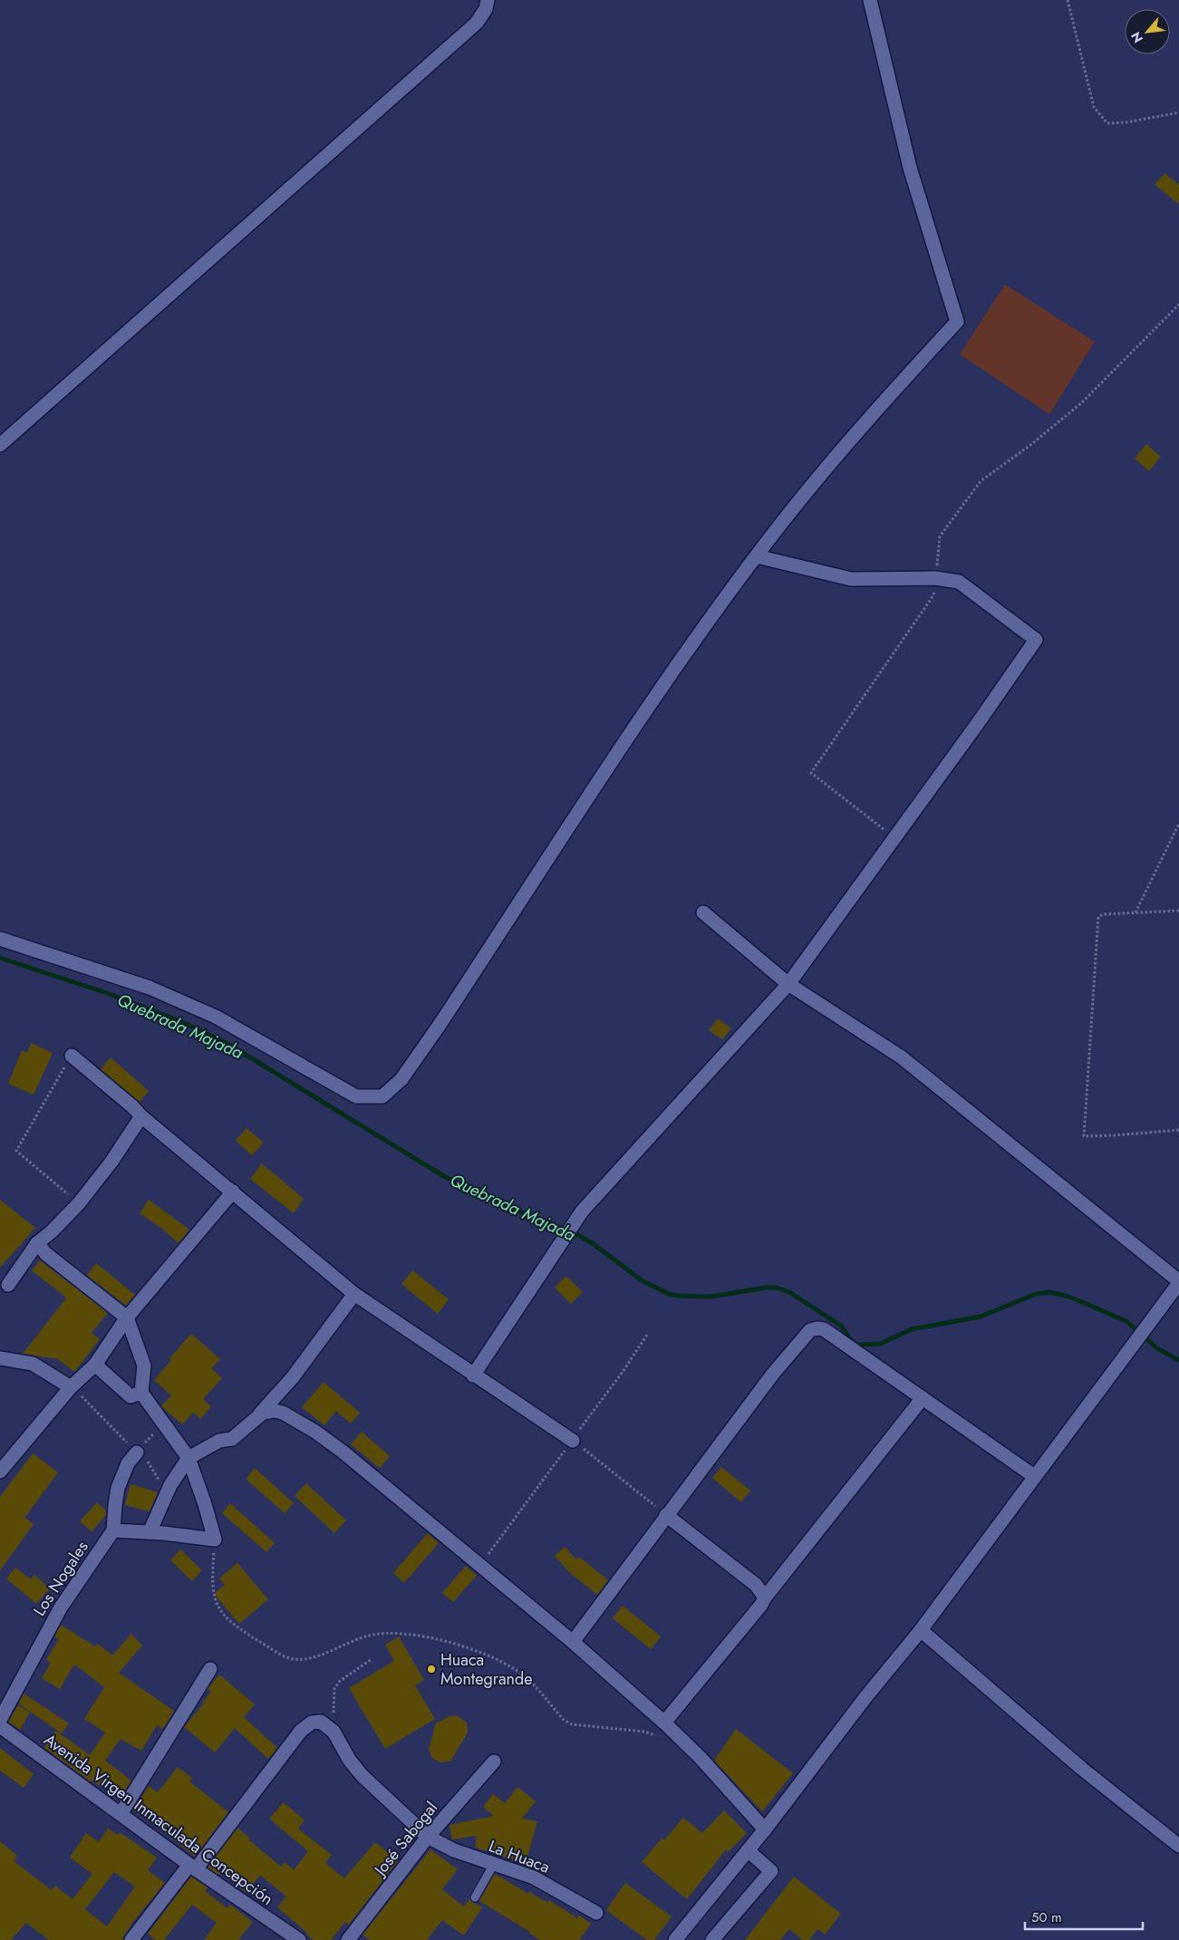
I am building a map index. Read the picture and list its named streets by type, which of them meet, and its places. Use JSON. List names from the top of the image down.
{
  "streets": {
    "street": [
      "Los Nogales",
      "Avenida Virgen Inmaculada Concepción",
      "José Sabogal",
      "La Huaca"
    ]
  },
  "crossings": [
    ["José Sabogal", "La Huaca"]
  ],
  "water": ["Quebrada Majada"],
  "places": ["Huaca Montegrande"],
  "scale_bar": "50 m",
  "north": "bottom left"
}
